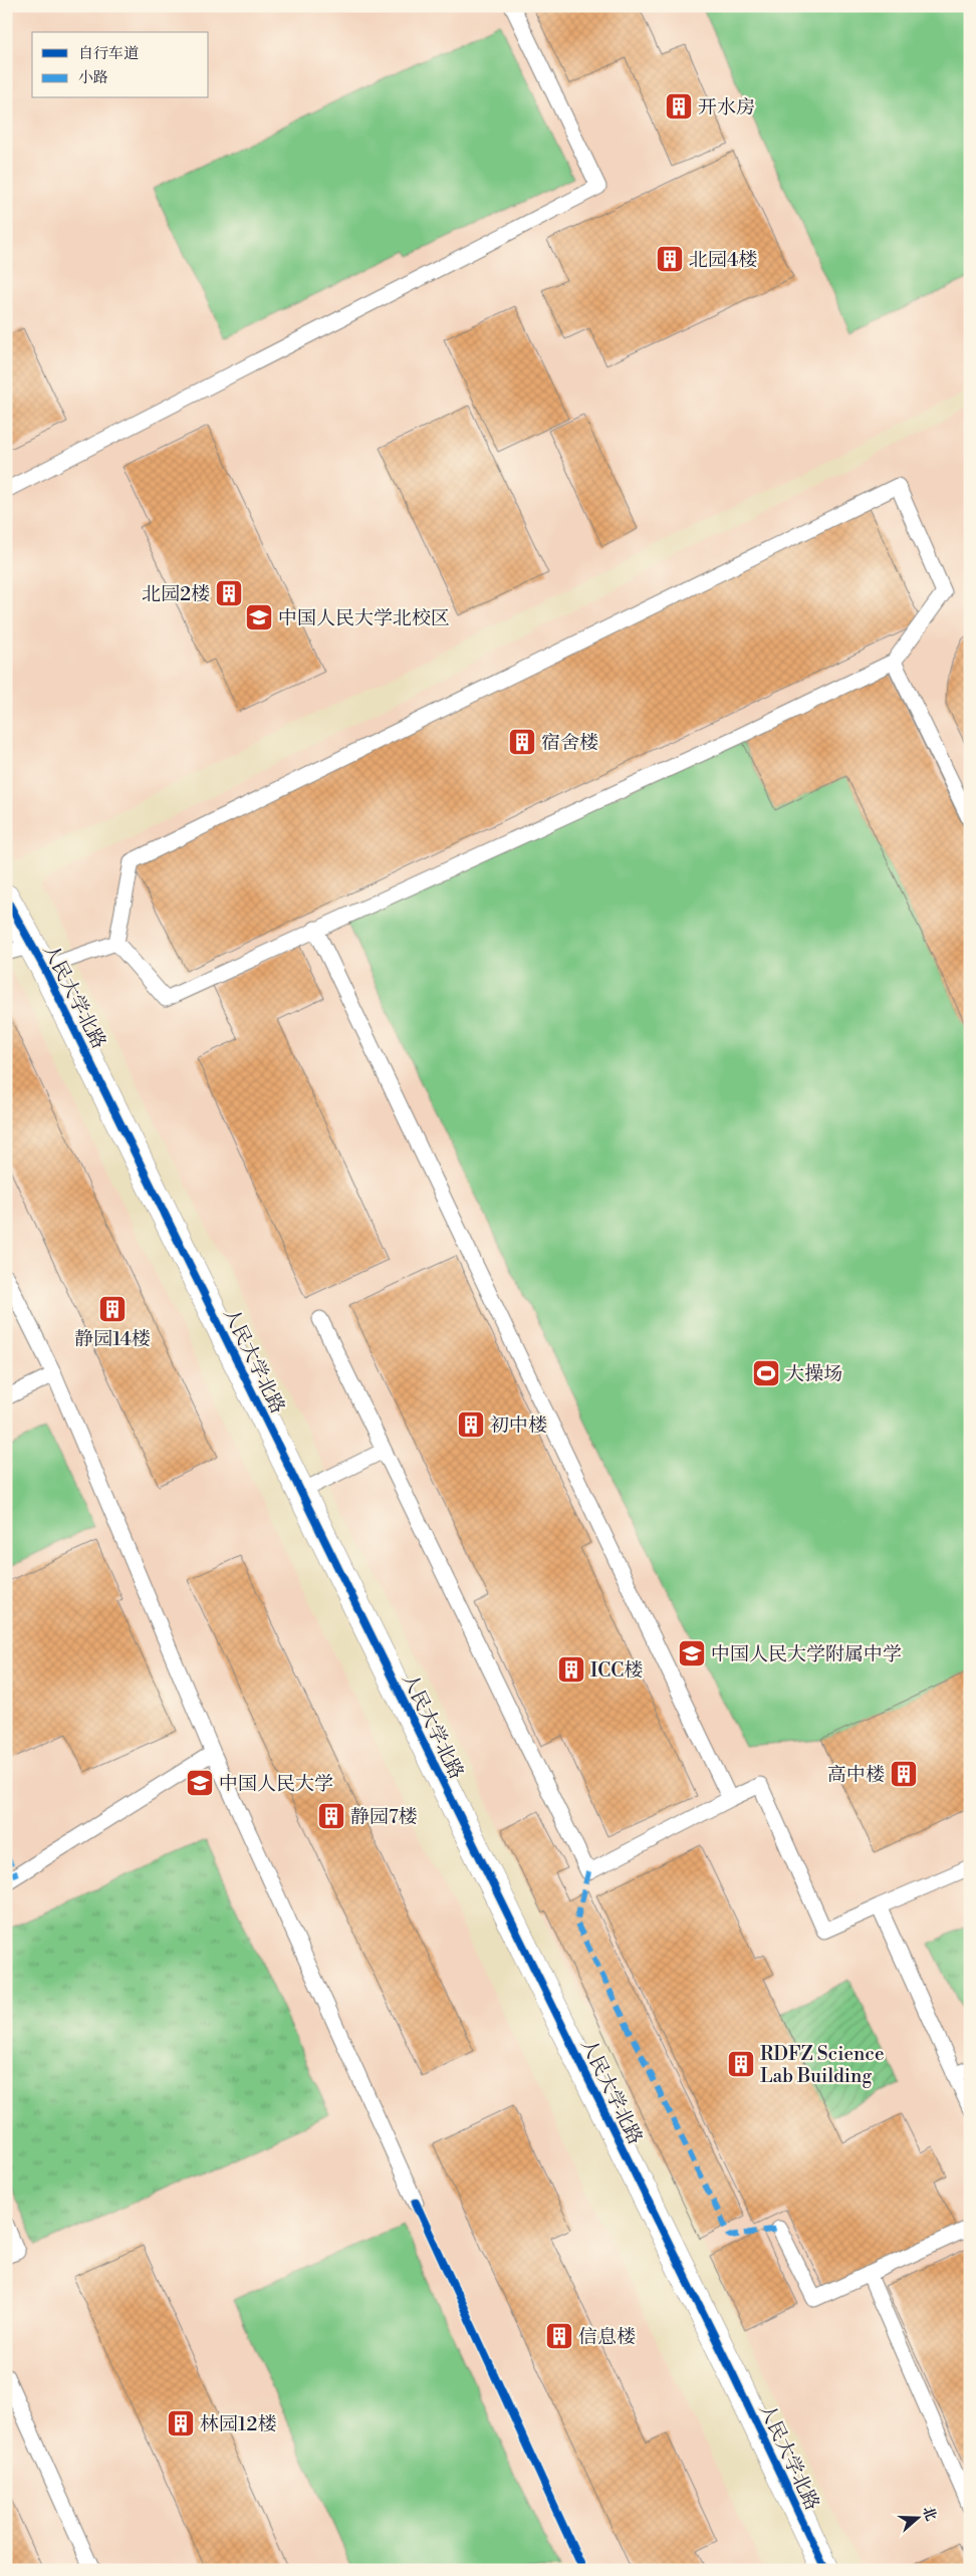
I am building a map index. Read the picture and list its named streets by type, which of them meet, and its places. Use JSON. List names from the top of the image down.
{
  "streets": {
    "street": ["人民大学北路"]
  },
  "places": {
    "building": [
      "开水房",
      "北园4楼",
      "北园2楼",
      "宿舍楼",
      "静园14楼",
      "初中楼",
      "ICC楼",
      "高中楼",
      "静园7楼",
      "RDFZ Science Lab Building",
      "信息楼",
      "林园12楼"
    ],
    "school or university": ["中国人民大学北校区", "中国人民大学附属中学", "中国人民大学"],
    "sports": ["大操场"]
  },
  "legend": ["自行车道", "小路"],
  "north": "right"
}
